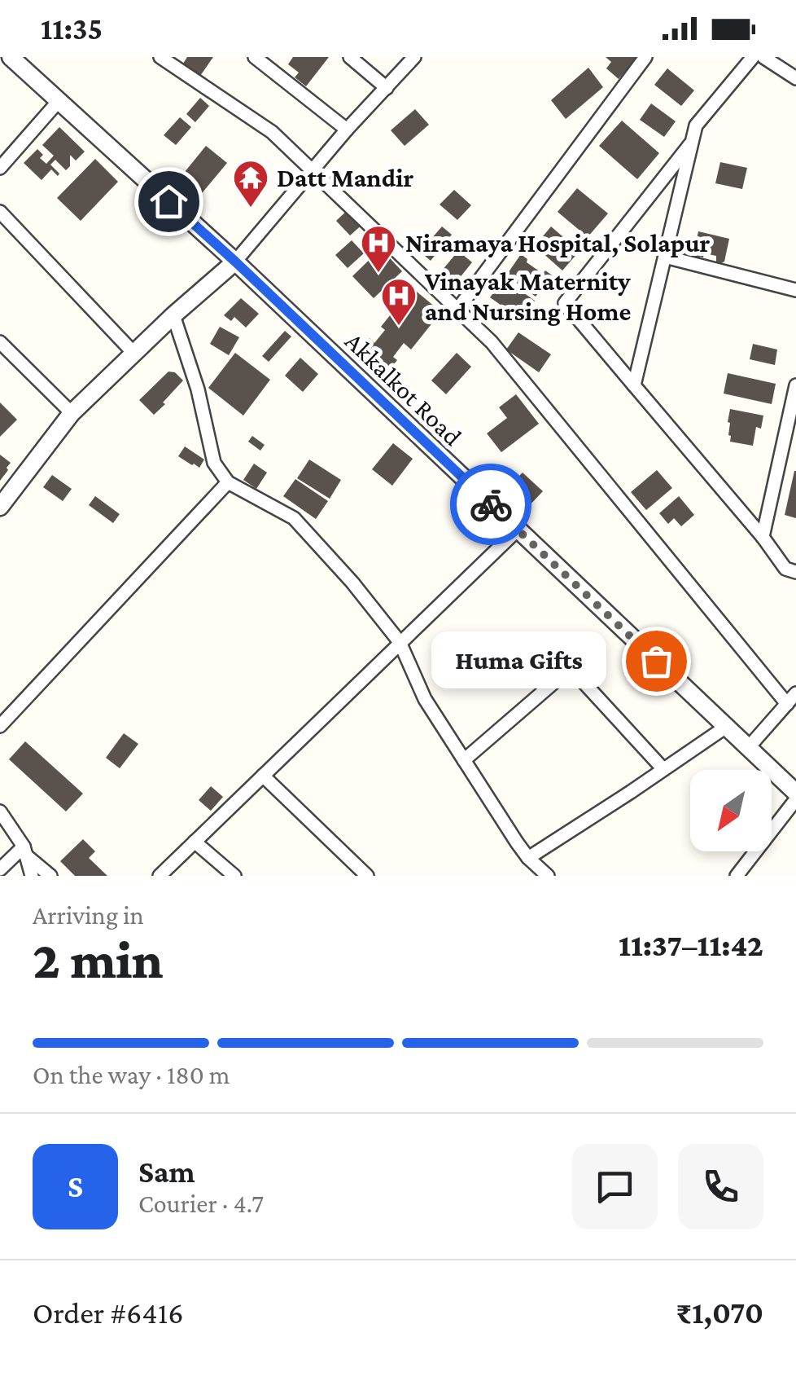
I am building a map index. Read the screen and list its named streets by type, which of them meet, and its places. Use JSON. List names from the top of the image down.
{
  "streets": {
    "street": ["Akkalkot Road"]
  },
  "places": {
    "temple": ["Datt Mandir"],
    "hospital": ["Niramaya Hospital, Solapur", "Vinayak Maternity and Nursing Home"],
    "other": ["Huma Gifts"]
  },
  "north": "bottom left",
  "page": {
    "status": "11:35",
    "bubble": "Huma Gifts",
    "heading": ["2 min", "Arriving in", "11:37–11:42"],
    "panel": [
      "Sam",
      "Courier · 4.7",
      "Order #6416",
      "₹1,070"
    ],
    "bar": "On the way · 180 m",
    "round": "S"
  }
}
